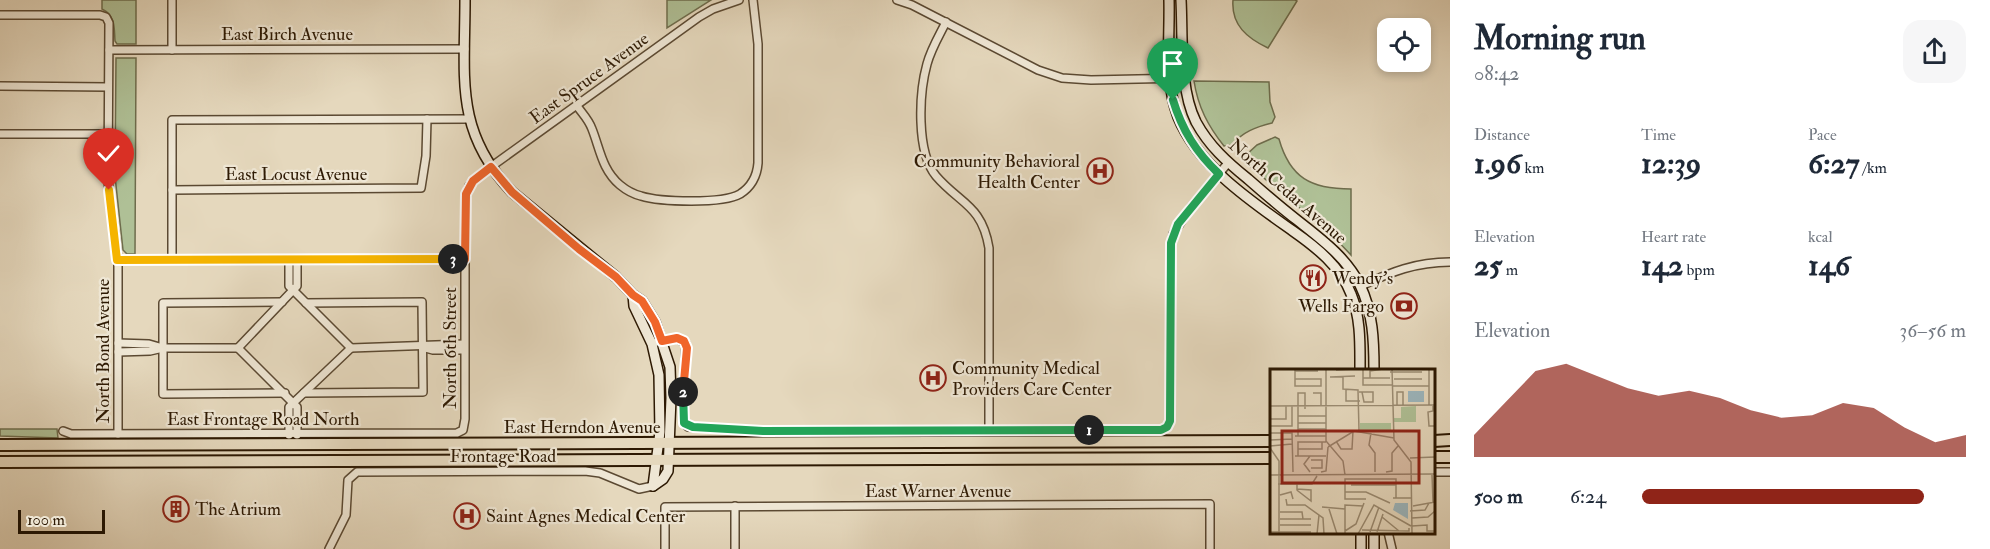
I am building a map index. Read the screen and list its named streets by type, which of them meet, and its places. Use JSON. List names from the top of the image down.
{
  "streets": {
    "main road": ["North Cedar Avenue", "East Herndon Avenue"],
    "street": [
      "East Birch Avenue",
      "East Spruce Avenue",
      "East Locust Avenue",
      "North 6th Street",
      "North Bond Avenue",
      "East Frontage Road North",
      "Frontage Road",
      "East Warner Avenue"
    ]
  },
  "crossings": [
    ["East Birch Avenue", "North Bond Avenue"],
    ["East Spruce Avenue", "North 6th Street"],
    ["North 6th Street", "East Frontage Road North"],
    ["North Bond Avenue", "East Frontage Road North"]
  ],
  "places": {
    "hospital": ["Community Behavioral Health Center", "Community Medical Providers Care Center", "Saint Agnes Medical Center"],
    "restaurant": ["Wendy's"],
    "bank": ["Wells Fargo"],
    "building": ["The Atrium"]
  },
  "scale_bar": "100 m",
  "page": {
    "heading": ["Morning run", "08:42"],
    "stats": [
      ["Distance", "1.96 km"],
      ["Time", "12:39"],
      ["Pace", "6:27 /km"],
      ["Elevation", "25 m"],
      ["Heart rate", "142 bpm"],
      ["kcal", "146"]
    ],
    "pins": ["3", "2", "1"],
    "chart": ["Elevation", "36–56 m"],
    "list": [
      {
        "name": "500 m",
        "note": "6:24"
      }
    ],
    "scale": "100 m"
  }
}
